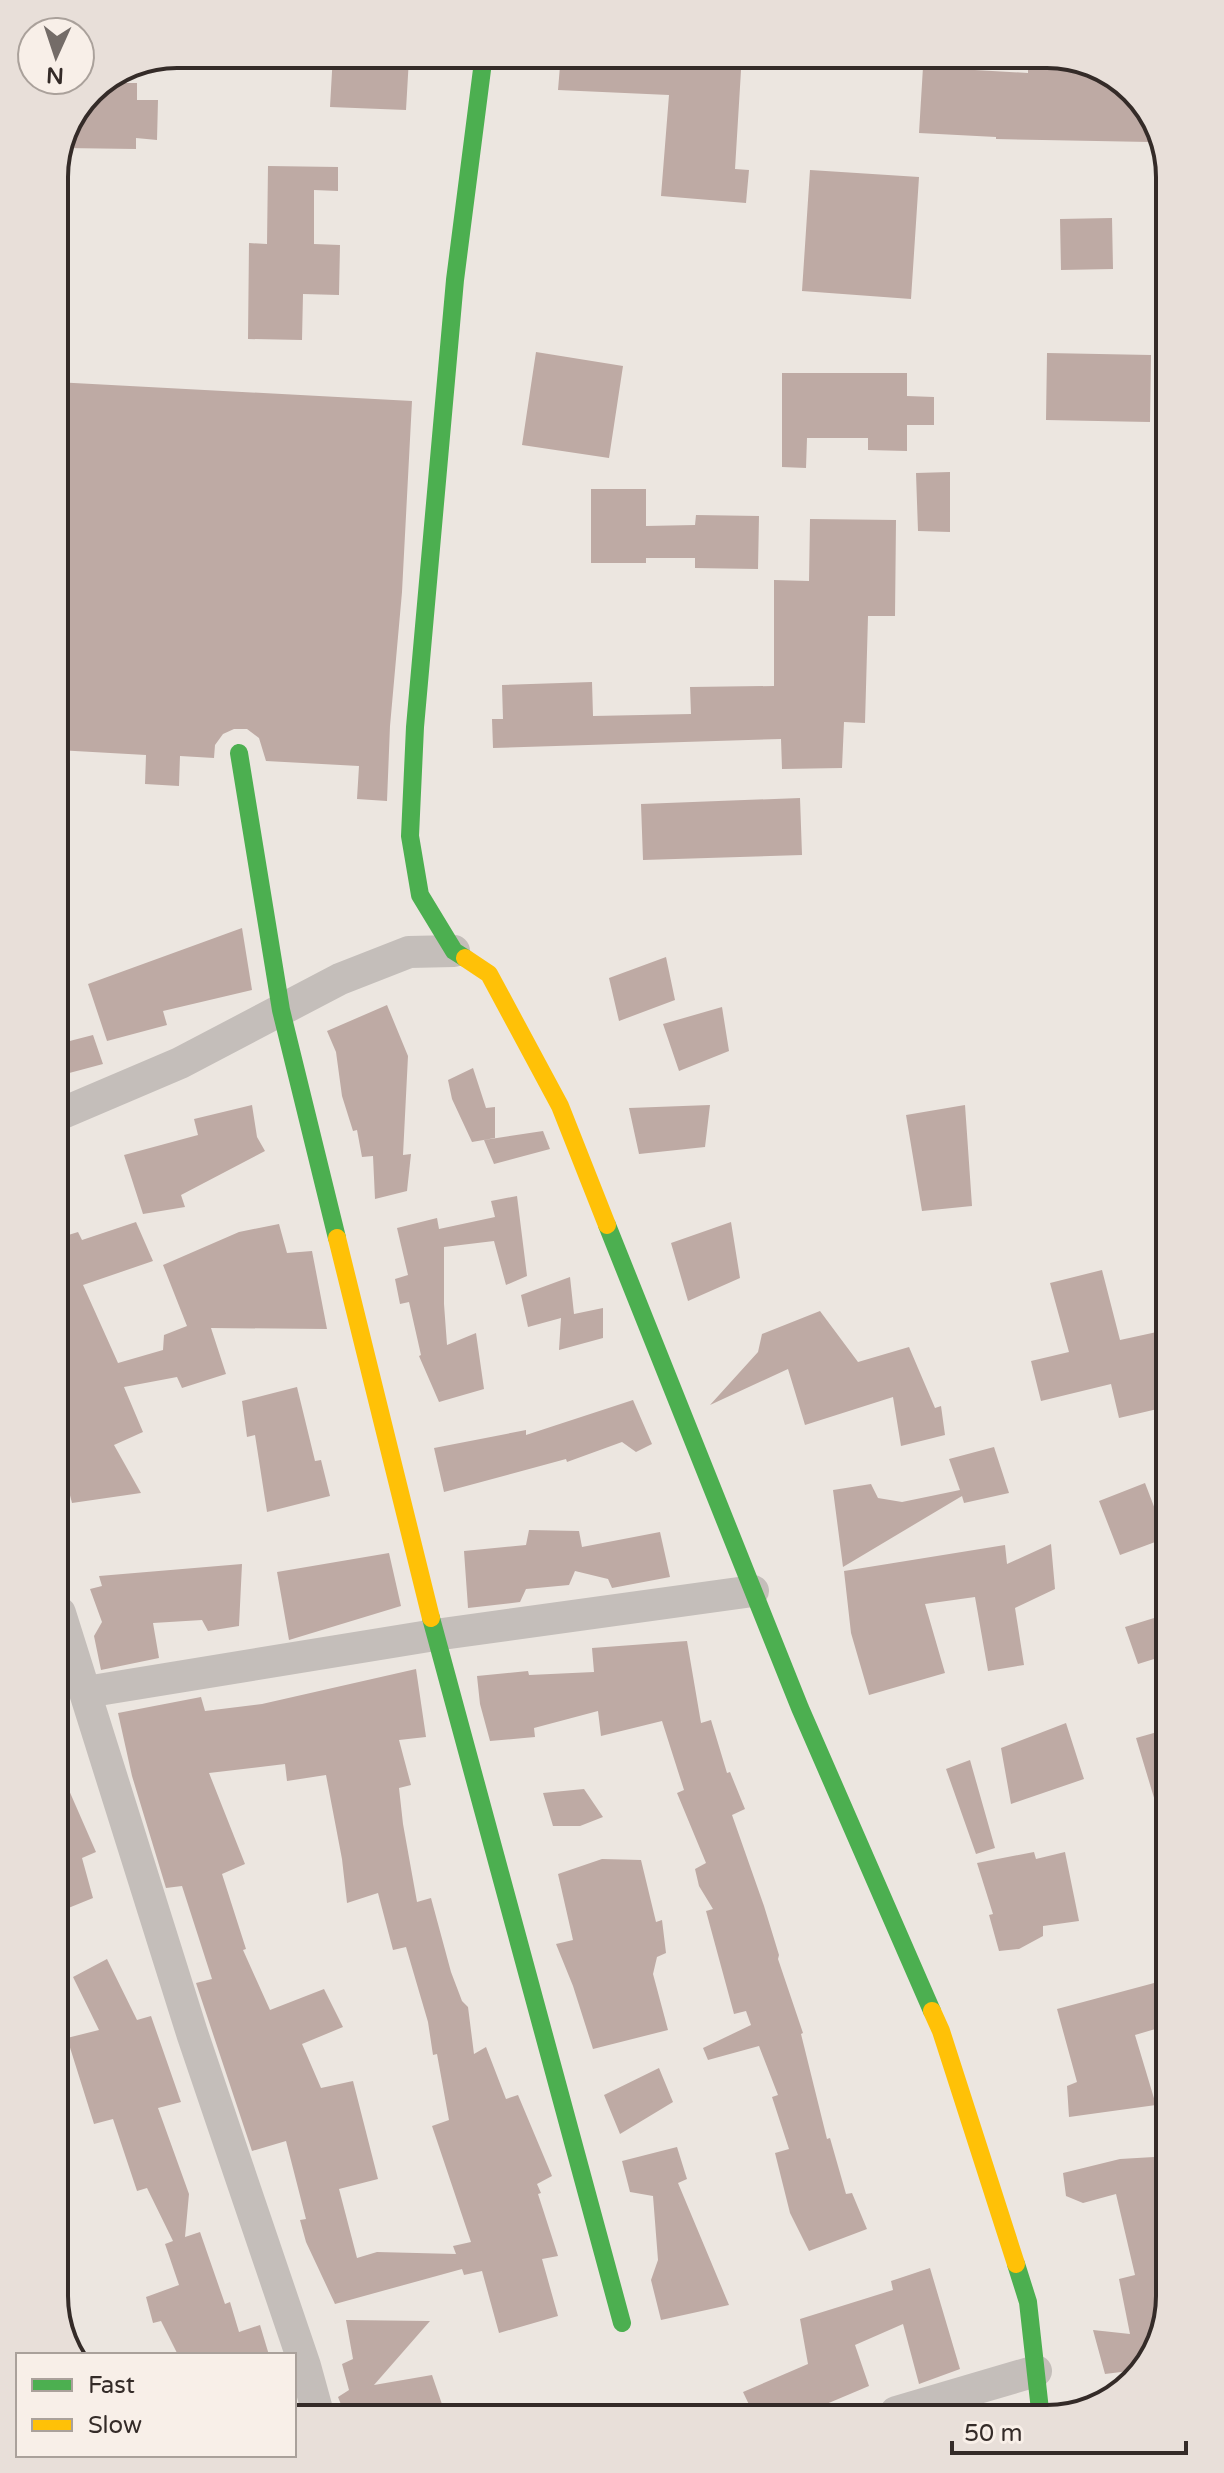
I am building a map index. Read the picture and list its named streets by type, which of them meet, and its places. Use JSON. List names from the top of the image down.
{
  "legend": ["Fast", "Slow"],
  "scale_bar": "50 m",
  "north": "bottom"
}
